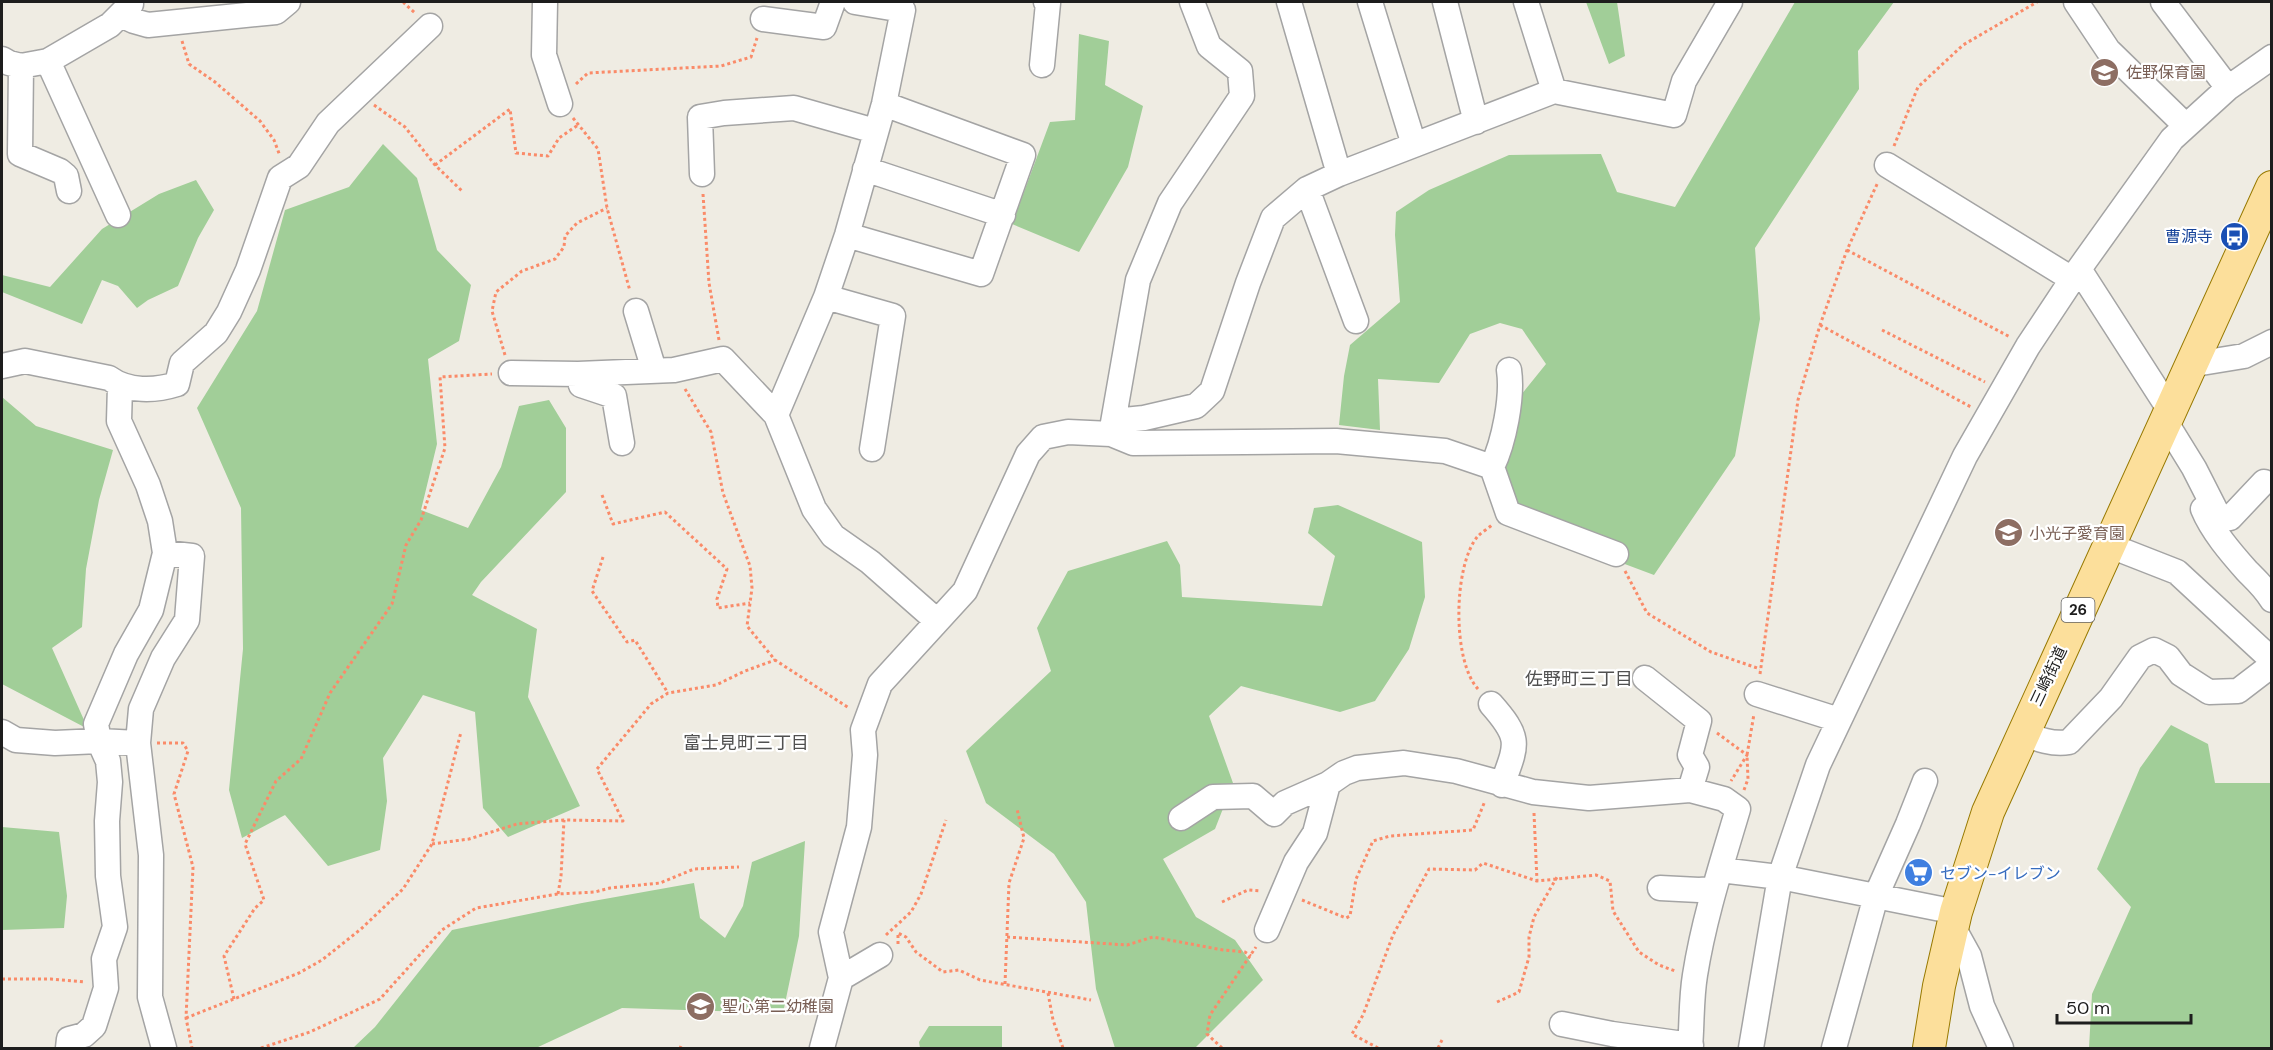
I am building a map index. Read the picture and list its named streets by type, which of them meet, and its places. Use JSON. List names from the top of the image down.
{
  "streets": {
    "main road": ["26", "三崎街道"]
  },
  "districts": ["佐野町三丁目", "富士見町三丁目"],
  "places": {
    "school or university": ["佐野保育園", "小光子愛育園", "聖心第二幼稚園"],
    "bus stop": ["曹源寺"],
    "supermarket": ["セブン-イレブン"]
  },
  "scale_bar": "50 m"
}
